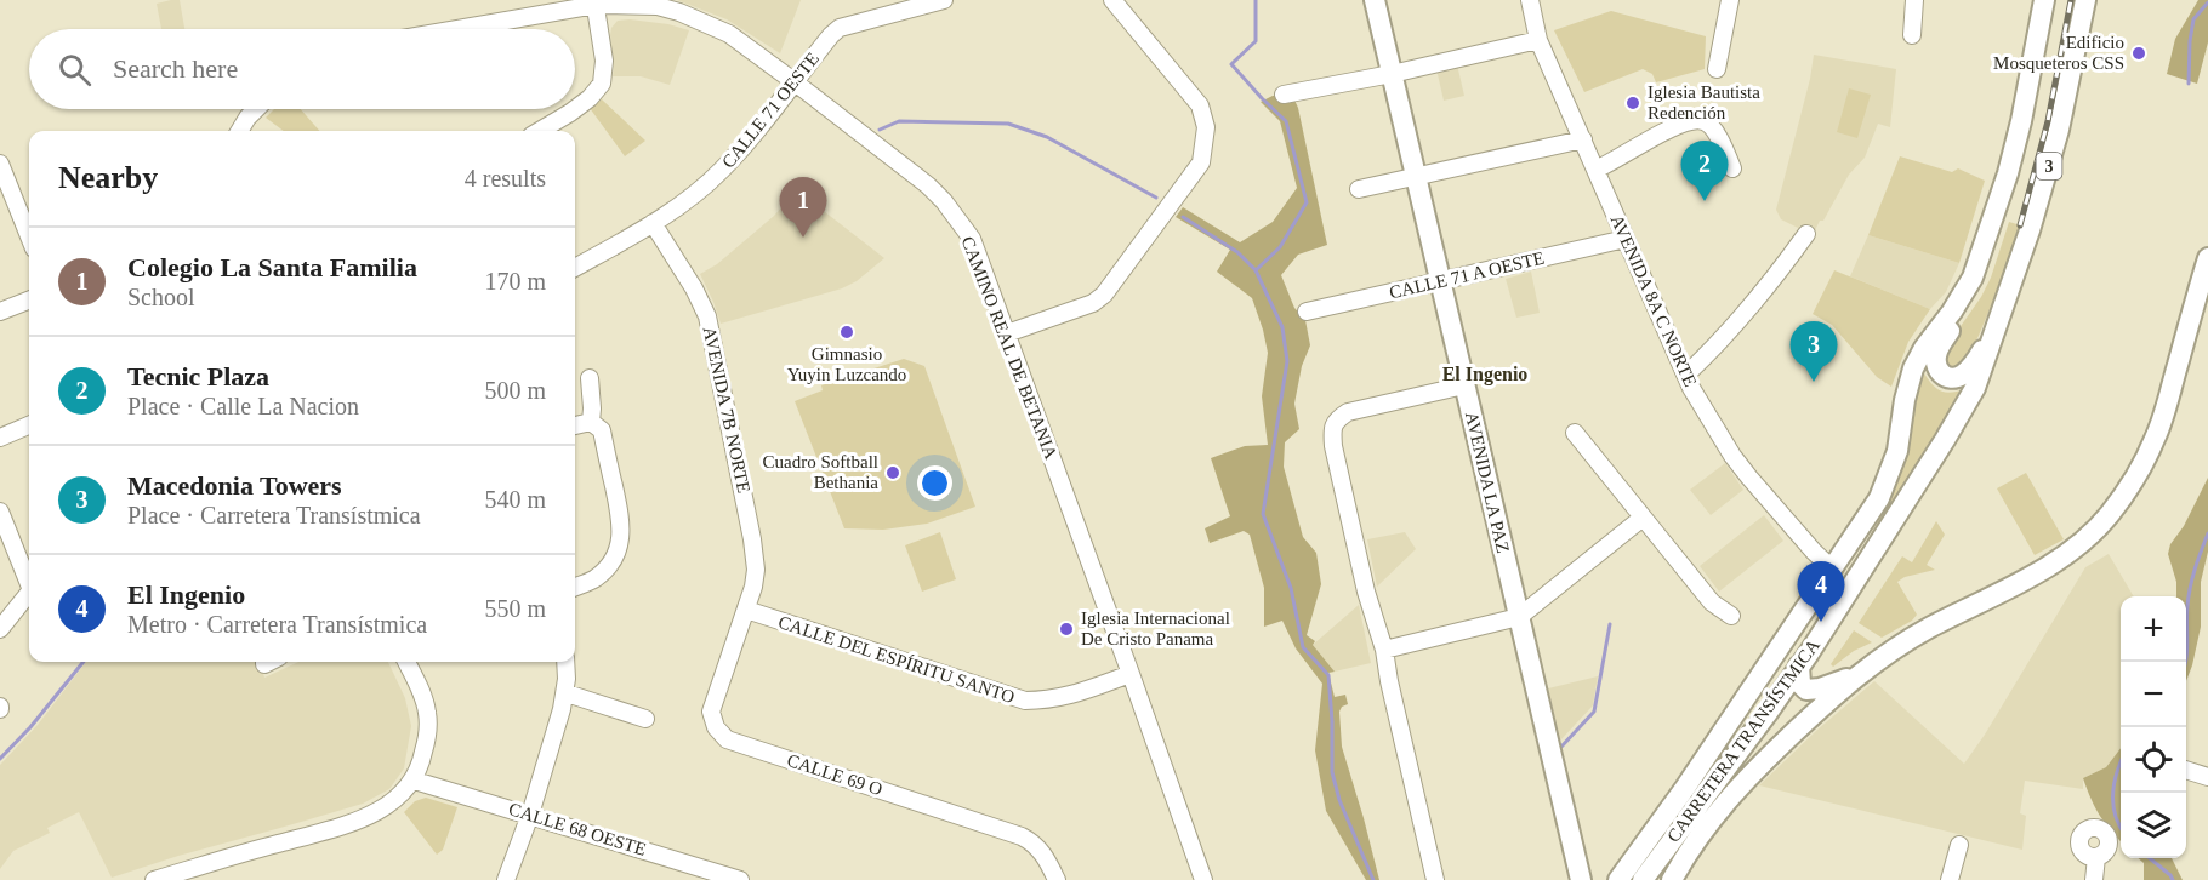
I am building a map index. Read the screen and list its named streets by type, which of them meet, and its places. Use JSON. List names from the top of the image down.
{
  "streets": {
    "main road": ["3", "AVENIDA LA PAZ", "CARRETERA TRANSÍSTMICA"],
    "street": [
      "CALLE 71 OESTE",
      "CALLE 71 A OESTE",
      "AVENIDA 8A C NORTE",
      "CAMINO REAL DE BETANIA",
      "AVENIDA 7B NORTE",
      "CALLE DEL ESPÍRITU SANTO",
      "CALLE 69 O",
      "CALLE 68 OESTE"
    ]
  },
  "crossings": [
    ["CALLE 71 OESTE", "CAMINO REAL DE BETANIA"],
    ["CALLE 71 OESTE", "AVENIDA 7B NORTE"],
    ["CALLE 71 A OESTE", "AVENIDA 8A C NORTE"],
    ["CALLE 71 A OESTE", "AVENIDA LA PAZ"],
    ["AVENIDA 8A C NORTE", "CARRETERA TRANSÍSTMICA"],
    ["CAMINO REAL DE BETANIA", "CALLE DEL ESPÍRITU SANTO"],
    ["AVENIDA 7B NORTE", "CALLE DEL ESPÍRITU SANTO"],
    ["AVENIDA 7B NORTE", "CALLE 69 O"],
    ["CALLE DEL ESPÍRITU SANTO", "CALLE 69 O"]
  ],
  "districts": ["El Ingenio"],
  "places": [
    "Edificio Mosqueteros CSS",
    "Iglesia Bautista Redención",
    "Gimnasio Yuyin Luzcando",
    "Cuadro Softball Bethania",
    "Iglesia Internacional De Cristo Panama"
  ],
  "page": {
    "search": "Search here",
    "heading": ["Nearby", "4 results"],
    "pins": [
      "2",
      "1",
      "3",
      "4"
    ],
    "list": [
      {
        "mark": "1",
        "name": "Colegio La Santa Familia",
        "note": "School",
        "value": "170 m"
      },
      {
        "mark": "2",
        "name": "Tecnic Plaza",
        "note": "Place · Calle La Nacion",
        "value": "500 m"
      },
      {
        "mark": "3",
        "name": "Macedonia Towers",
        "note": "Place · Carretera Transístmica",
        "value": "540 m"
      },
      {
        "mark": "4",
        "name": "El Ingenio",
        "note": "Metro · Carretera Transístmica",
        "value": "550 m"
      }
    ],
    "map_buttons": ["+", "−"]
  }
}
